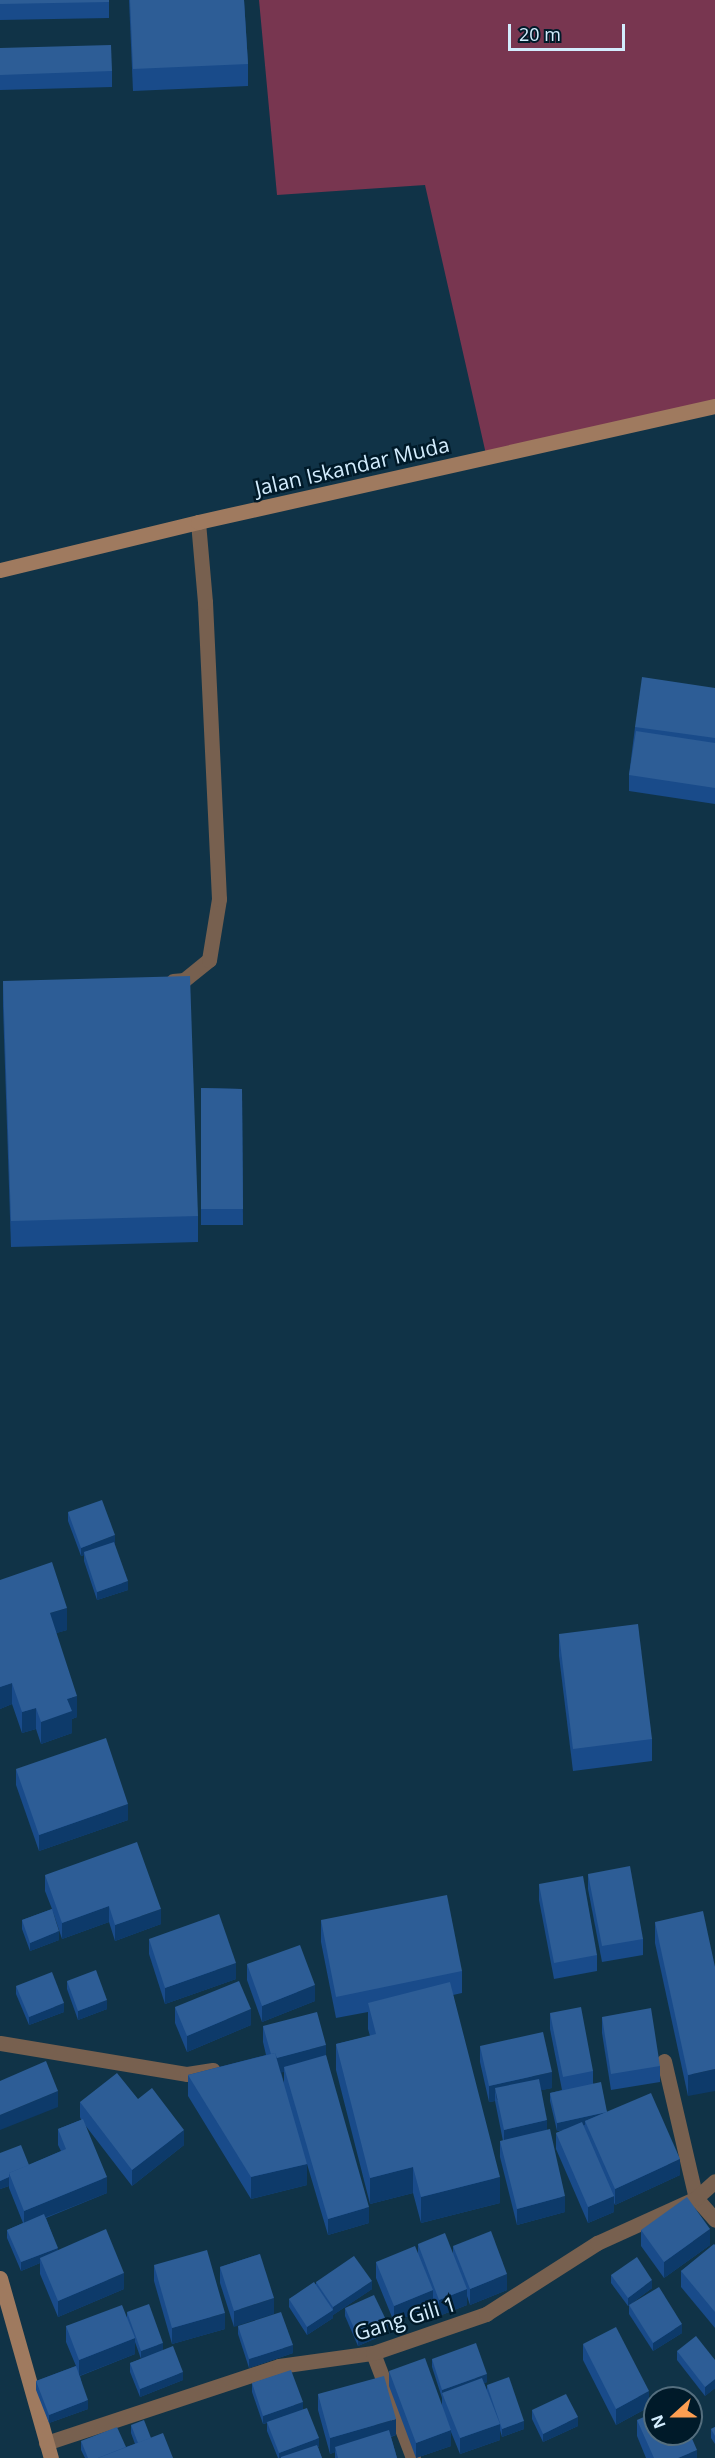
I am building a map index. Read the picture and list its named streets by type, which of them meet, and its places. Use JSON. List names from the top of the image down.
{
  "streets": {
    "street": ["Jalan Iskandar Muda", "Gang Gili 1"]
  },
  "scale_bar": "20 m",
  "north": "left"
}
